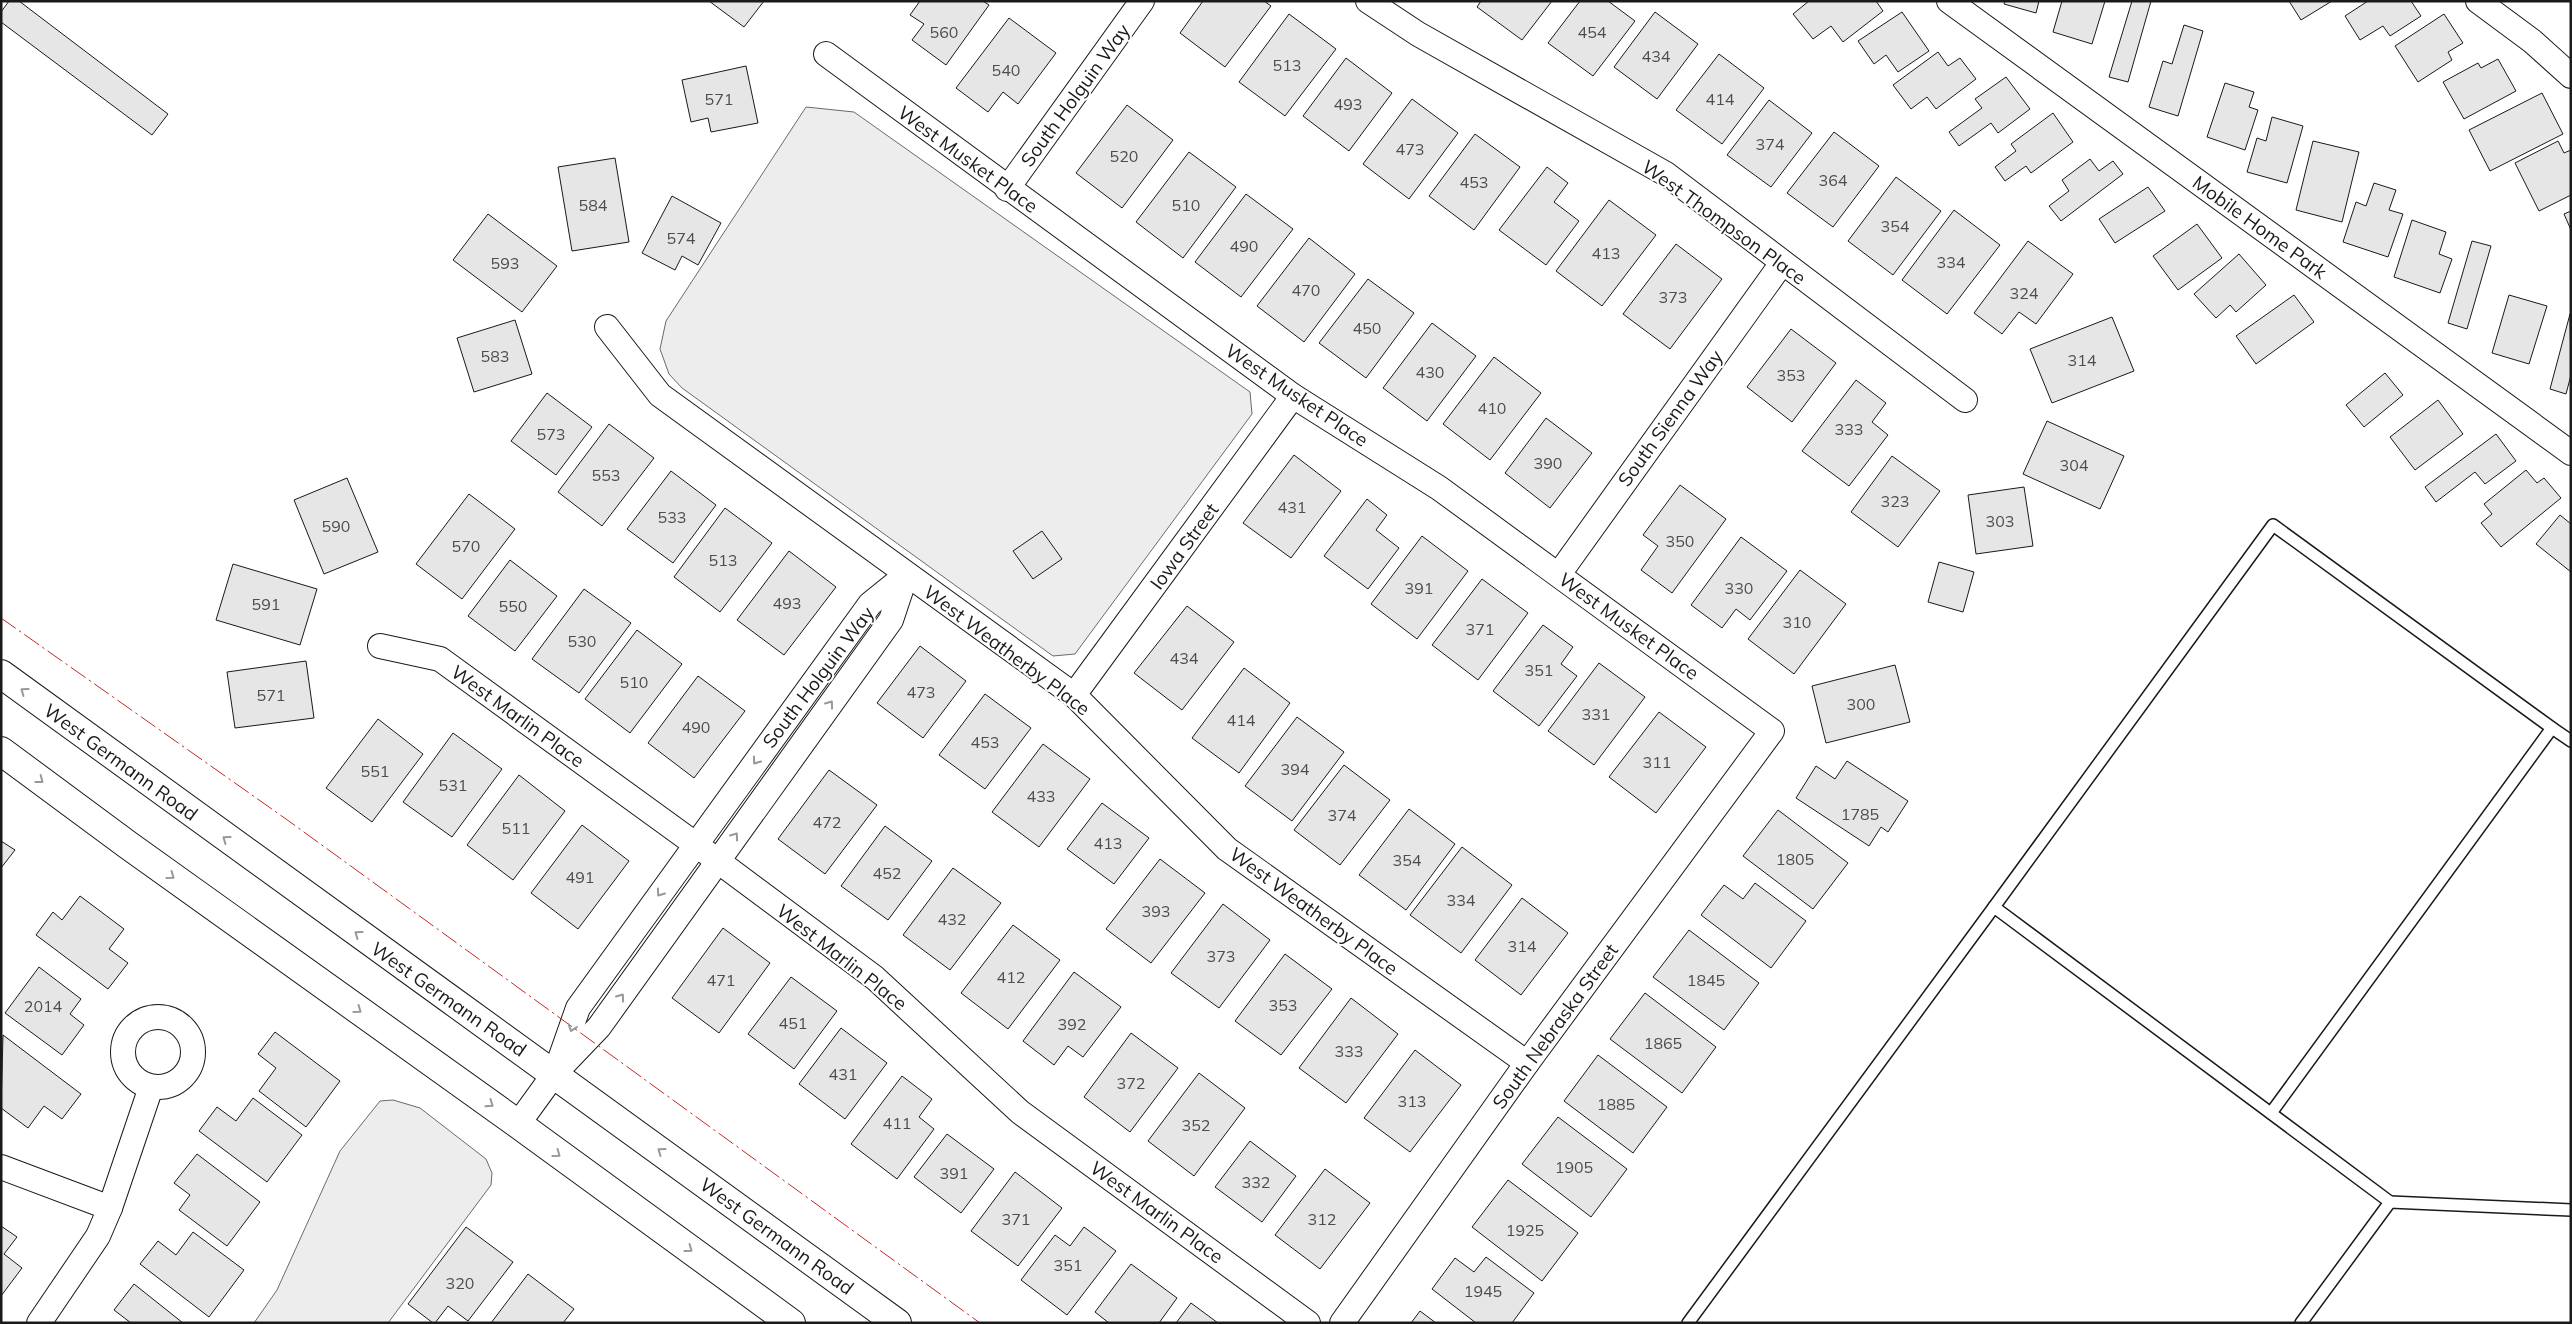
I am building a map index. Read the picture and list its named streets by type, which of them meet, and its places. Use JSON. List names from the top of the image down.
{
  "streets": {
    "main road": ["West Germann Road"],
    "street": [
      "South Holguin Way",
      "West Musket Place",
      "West Thompson Place",
      "Mobile Home Park",
      "South Sienna Way",
      "Iowa Street",
      "West Weatherby Place",
      "West Marlin Place",
      "South Nebraska Street"
    ]
  },
  "crossings": [
    ["South Holguin Way", "West Musket Place"],
    ["South Holguin Way", "West Weatherby Place"],
    ["South Holguin Way", "West Marlin Place"],
    ["South Holguin Way", "West Germann Road"],
    ["West Musket Place", "South Sienna Way"],
    ["West Musket Place", "Iowa Street"],
    ["West Musket Place", "South Nebraska Street"],
    ["West Thompson Place", "South Sienna Way"],
    ["Iowa Street", "West Weatherby Place"],
    ["West Weatherby Place", "South Nebraska Street"]
  ],
  "house_numbers": [
    "560",
    "454",
    "434",
    "513",
    "540",
    "571",
    "414",
    "493",
    "374",
    "473",
    "520",
    "364",
    "453",
    "584",
    "510",
    "354",
    "574",
    "490",
    "413",
    "334",
    "593",
    "470",
    "324",
    "373",
    "450",
    "583",
    "314",
    "430",
    "353",
    "410",
    "333",
    "573",
    "390",
    "304",
    "553",
    "323",
    "431",
    "533",
    "303",
    "590",
    "350",
    "570",
    "513",
    "391",
    "330",
    "493",
    "591",
    "550",
    "310",
    "371",
    "530",
    "434",
    "351",
    "510",
    "473",
    "571",
    "300",
    "331",
    "414",
    "490",
    "453",
    "311",
    "394",
    "551",
    "531",
    "433",
    "1785",
    "374",
    "472",
    "511",
    "413",
    "1805",
    "354",
    "452",
    "491",
    "334",
    "393",
    "432",
    "314",
    "373",
    "412",
    "471",
    "1845",
    "353",
    "2014",
    "451",
    "392",
    "1865",
    "333",
    "431",
    "372",
    "313",
    "1885",
    "411",
    "352",
    "1905",
    "391",
    "332",
    "371",
    "312",
    "1925",
    "351",
    "320",
    "1945"
  ]
}
